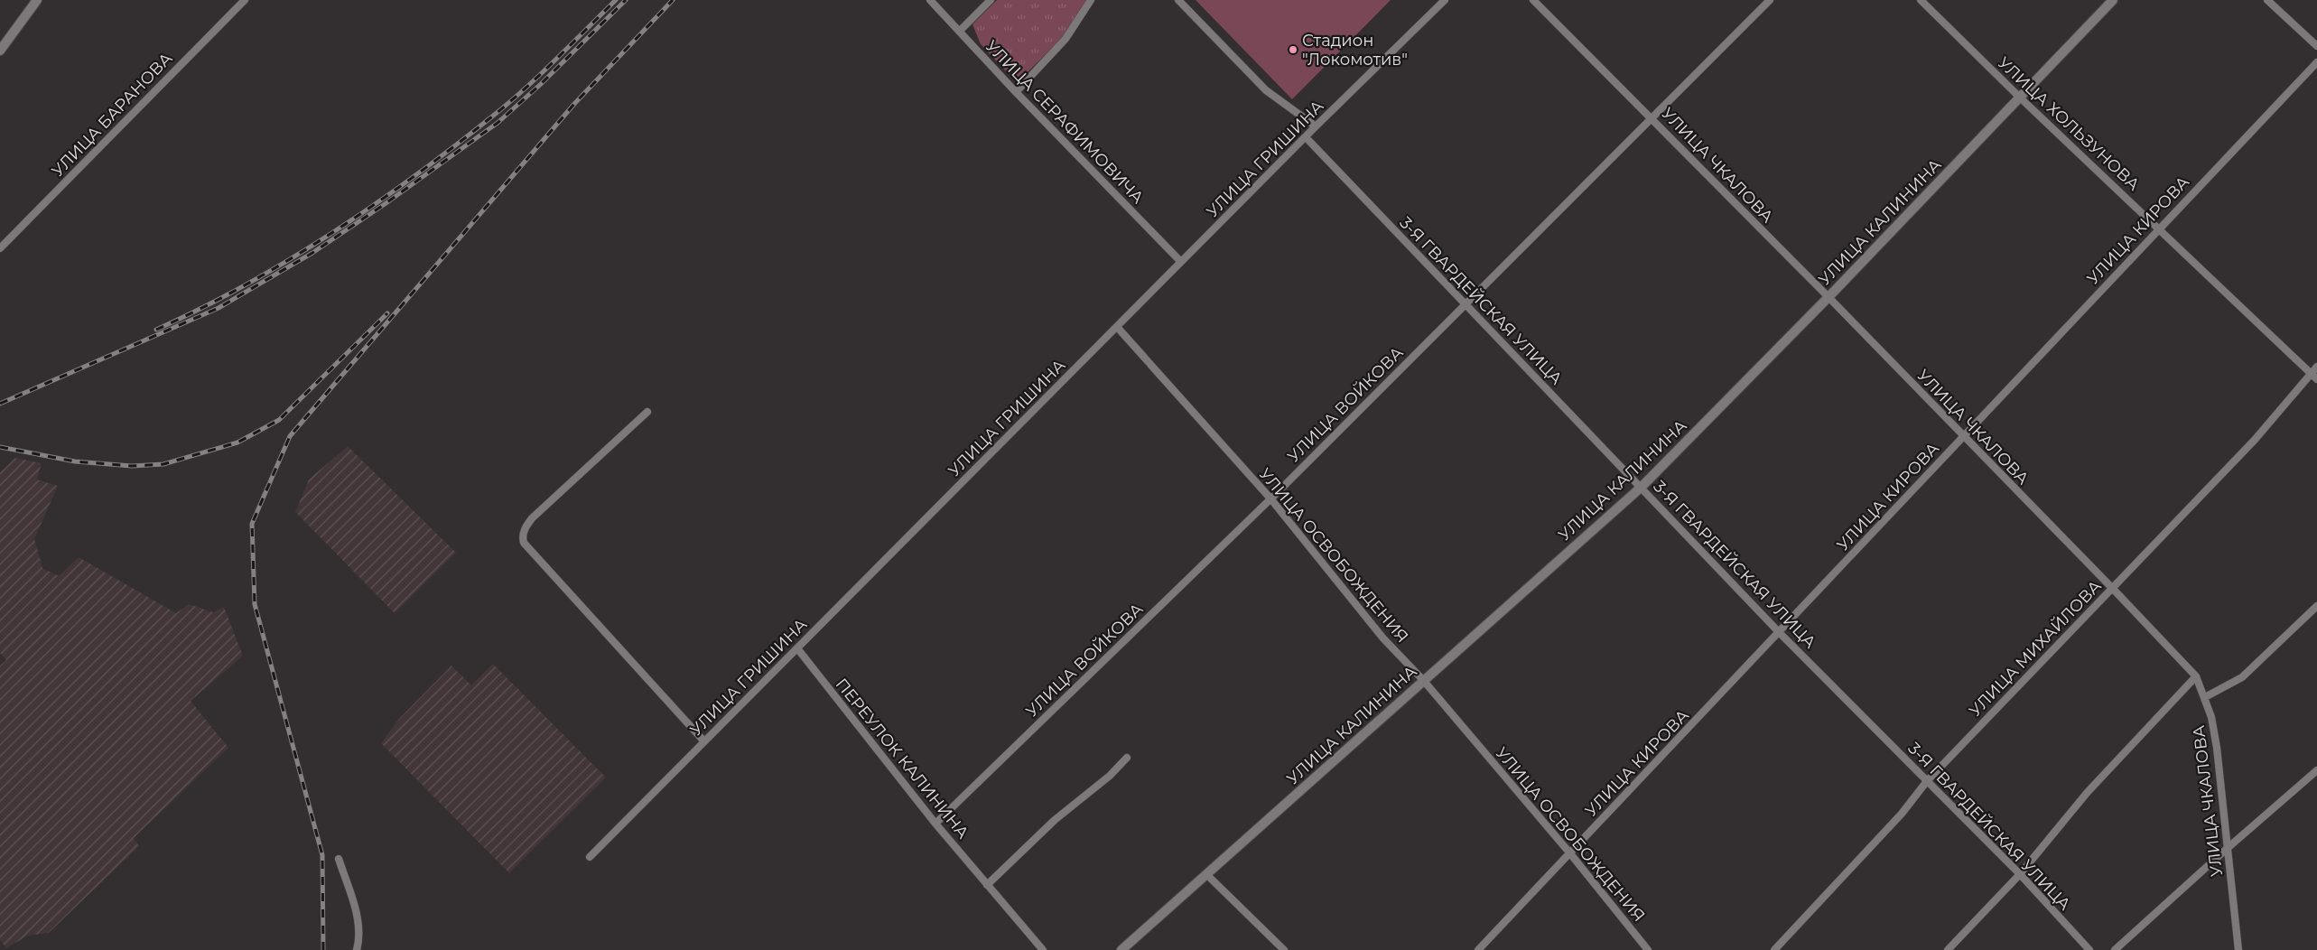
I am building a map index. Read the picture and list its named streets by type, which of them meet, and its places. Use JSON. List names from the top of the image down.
{
  "streets": {
    "street": [
      "УЛИЦА БАРАНОВА",
      "УЛИЦА СЕРАФИМОВИЧА",
      "УЛИЦА ХОЛЬЗУНОВА",
      "УЛИЦА ГРИШИНА",
      "УЛИЦА ЧКАЛОВА",
      "УЛИЦА КАЛИНИНА",
      "УЛИЦА КИРОВА",
      "3-Я ГВАРДЕЙСКАЯ УЛИЦА",
      "УЛИЦА ВОЙКОВА",
      "УЛИЦА ОСВОБОЖДЕНИЯ",
      "УЛИЦА МИХАЙЛОВА",
      "ПЕРЕУЛОК КАЛИНИНА"
    ]
  },
  "crossings": [
    ["УЛИЦА СЕРАФИМОВИЧА", "УЛИЦА ГРИШИНА"],
    ["УЛИЦА ХОЛЬЗУНОВА", "УЛИЦА КАЛИНИНА"],
    ["УЛИЦА ХОЛЬЗУНОВА", "УЛИЦА КИРОВА"],
    ["УЛИЦА ХОЛЬЗУНОВА", "УЛИЦА МИХАЙЛОВА"],
    ["УЛИЦА ГРИШИНА", "3-Я ГВАРДЕЙСКАЯ УЛИЦА"],
    ["УЛИЦА ГРИШИНА", "УЛИЦА ОСВОБОЖДЕНИЯ"],
    ["УЛИЦА ГРИШИНА", "ПЕРЕУЛОК КАЛИНИНА"],
    ["УЛИЦА ЧКАЛОВА", "УЛИЦА КАЛИНИНА"],
    ["УЛИЦА ЧКАЛОВА", "УЛИЦА КИРОВА"],
    ["УЛИЦА ЧКАЛОВА", "УЛИЦА ВОЙКОВА"],
    ["УЛИЦА ЧКАЛОВА", "УЛИЦА МИХАЙЛОВА"],
    ["УЛИЦА КАЛИНИНА", "3-Я ГВАРДЕЙСКАЯ УЛИЦА"],
    ["УЛИЦА КАЛИНИНА", "УЛИЦА ОСВОБОЖДЕНИЯ"],
    ["УЛИЦА КИРОВА", "3-Я ГВАРДЕЙСКАЯ УЛИЦА"],
    ["УЛИЦА КИРОВА", "УЛИЦА ОСВОБОЖДЕНИЯ"],
    ["3-Я ГВАРДЕЙСКАЯ УЛИЦА", "УЛИЦА ВОЙКОВА"],
    ["3-Я ГВАРДЕЙСКАЯ УЛИЦА", "УЛИЦА МИХАЙЛОВА"],
    ["УЛИЦА ВОЙКОВА", "УЛИЦА ОСВОБОЖДЕНИЯ"],
    ["УЛИЦА ВОЙКОВА", "ПЕРЕУЛОК КАЛИНИНА"]
  ],
  "places": ["Стадион \"Локомотив\""]
}
